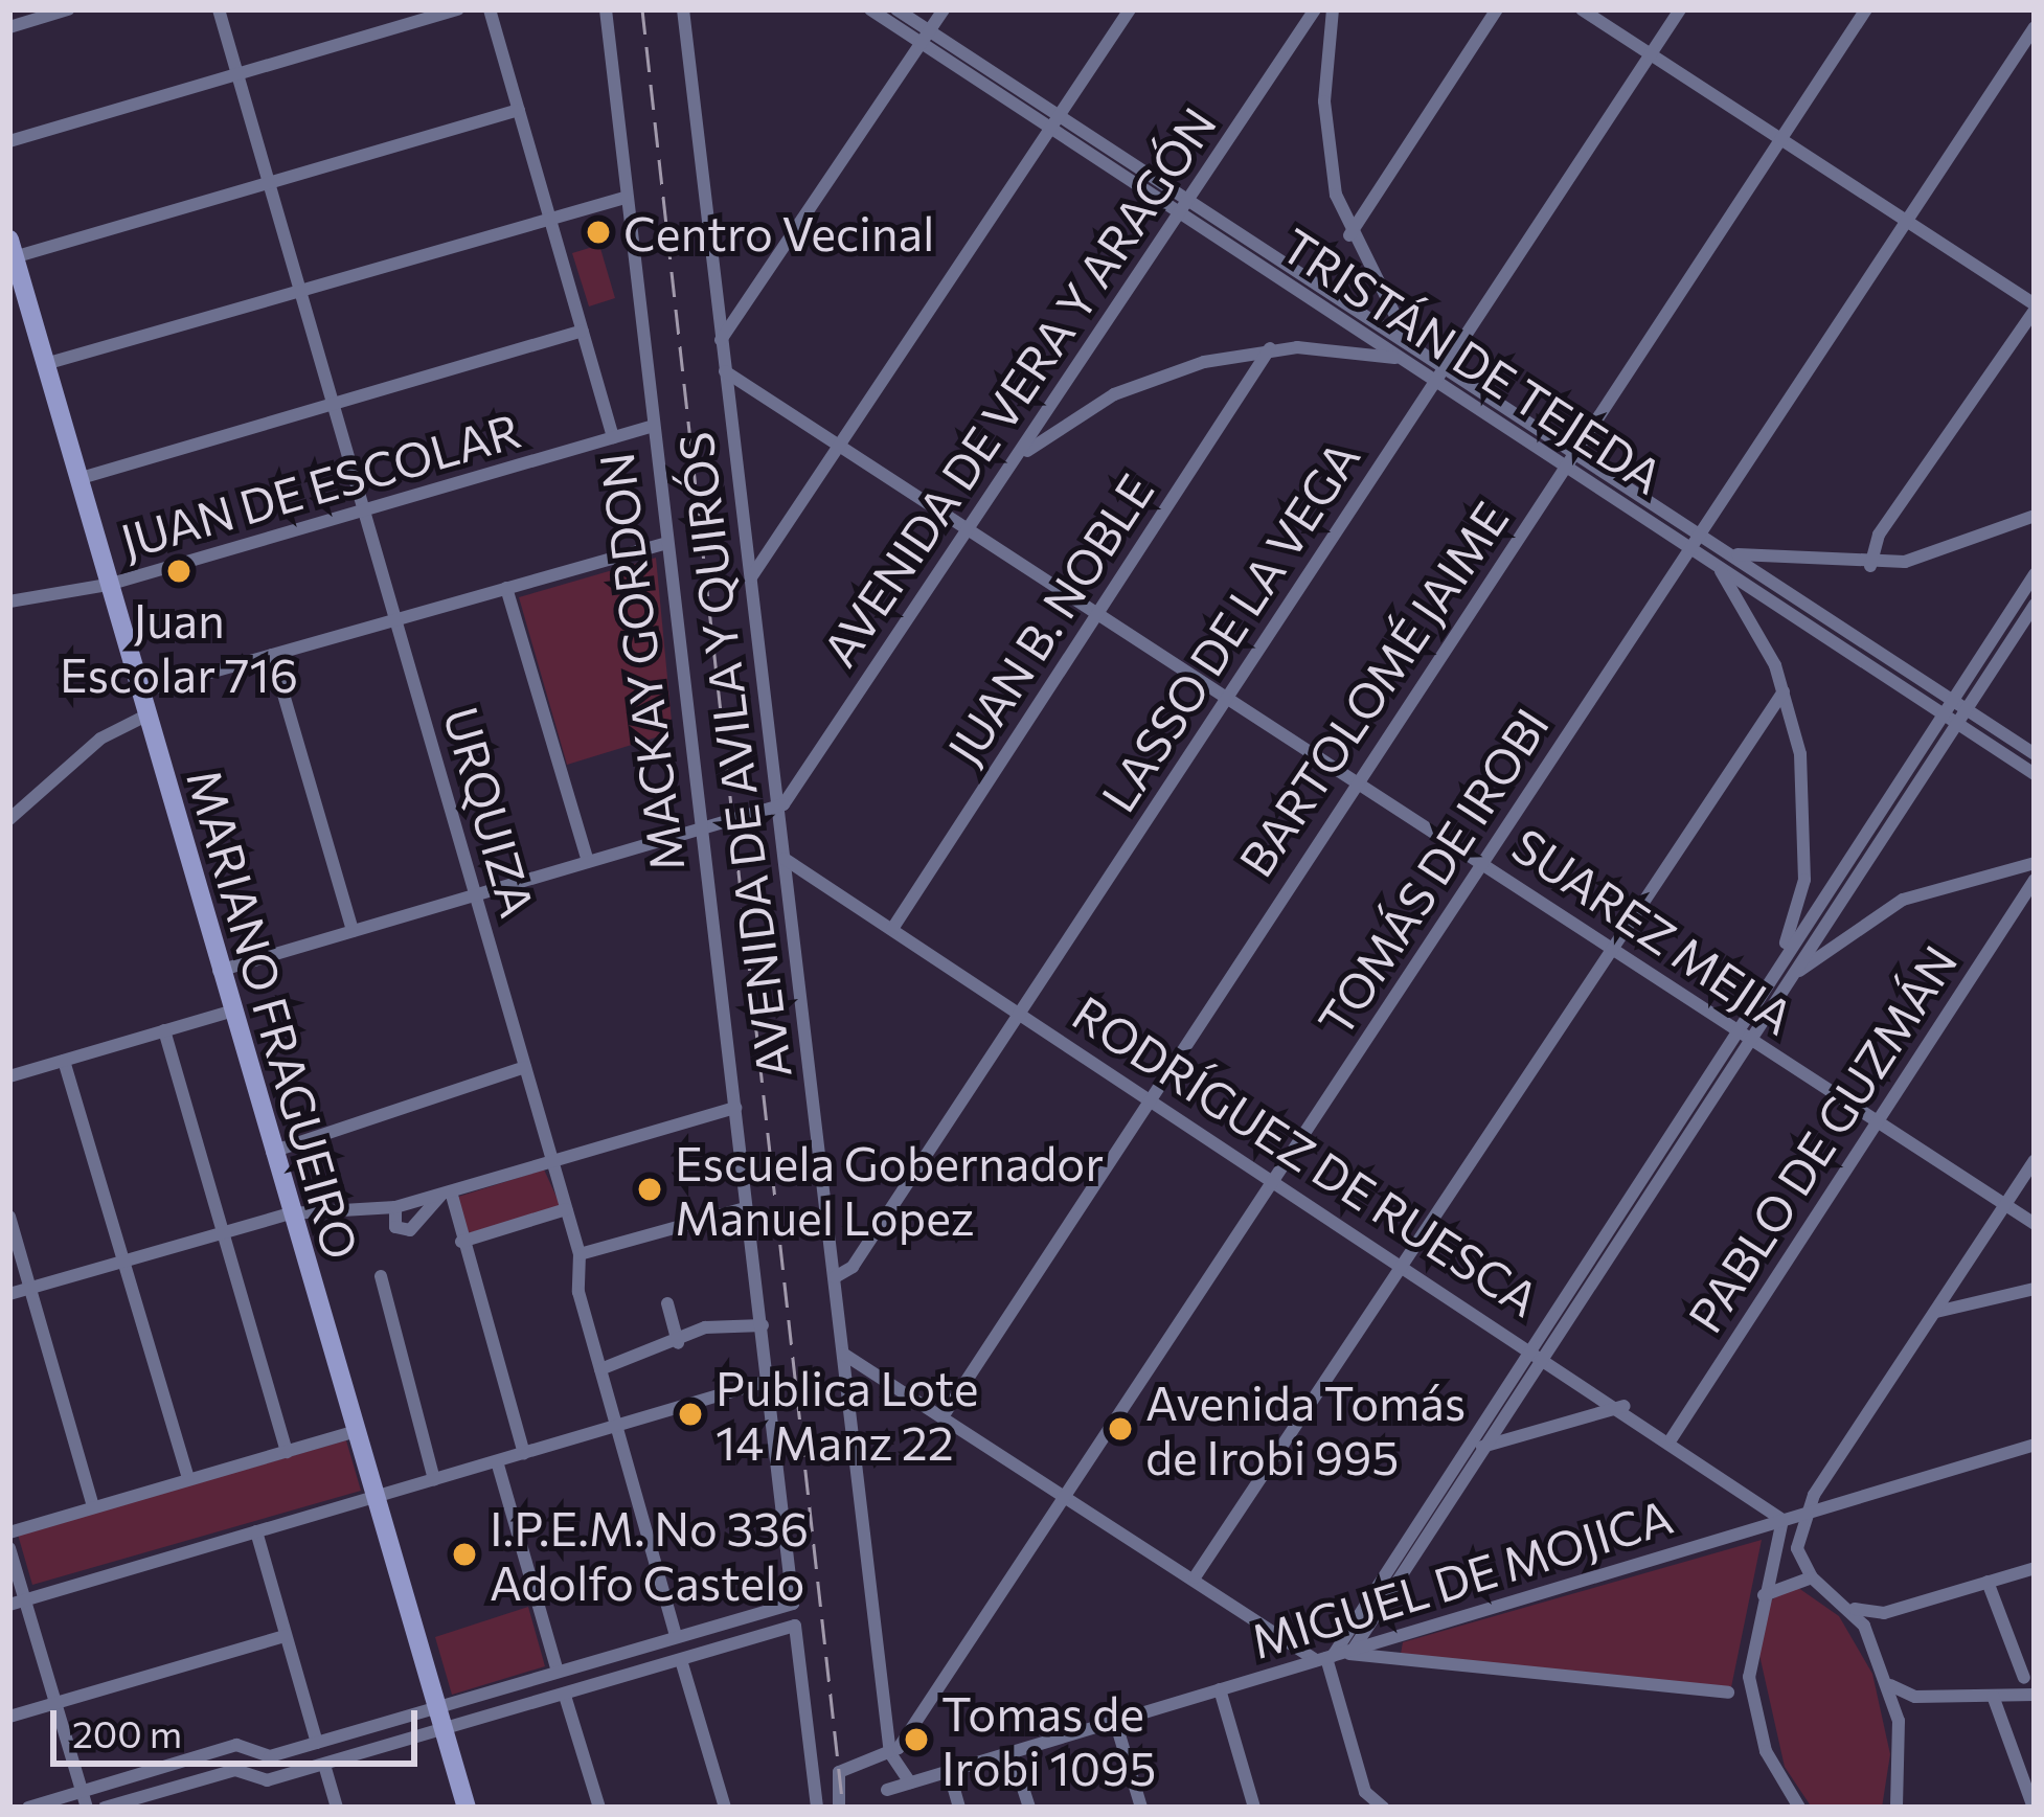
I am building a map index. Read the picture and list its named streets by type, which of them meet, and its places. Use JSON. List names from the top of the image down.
{
  "streets": {
    "main road": ["MARIANO FRAGUEIRO"],
    "street": [
      "TRISTÁN DE TEJEDA",
      "AVENIDA DE VERA Y ARAGÓN",
      "JUAN DE ESCOLAR",
      "JUAN B. NOBLE",
      "LASSO DE LA VEGA",
      "MACKAY GORDON",
      "BARTOLOMÉ JAIME",
      "AVENIDA DE AVILA Y QUIRÓS",
      "URQUIZA",
      "TOMÁS DE IROBI",
      "SUAREZ MEJIA",
      "PABLO DE GUZMÁN",
      "RODRÍGUEZ DE RUESCA",
      "MIGUEL DE MOJICA"
    ]
  },
  "crossings": [
    ["TRISTÁN DE TEJEDA", "AVENIDA DE VERA Y ARAGÓN"],
    ["TRISTÁN DE TEJEDA", "LASSO DE LA VEGA"],
    ["TRISTÁN DE TEJEDA", "BARTOLOMÉ JAIME"],
    ["TRISTÁN DE TEJEDA", "TOMÁS DE IROBI"],
    ["AVENIDA DE VERA Y ARAGÓN", "AVENIDA DE AVILA Y QUIRÓS"],
    ["AVENIDA DE VERA Y ARAGÓN", "SUAREZ MEJIA"],
    ["JUAN DE ESCOLAR", "MACKAY GORDON"],
    ["JUAN DE ESCOLAR", "URQUIZA"],
    ["JUAN DE ESCOLAR", "MARIANO FRAGUEIRO"],
    ["JUAN B. NOBLE", "SUAREZ MEJIA"],
    ["JUAN B. NOBLE", "RODRÍGUEZ DE RUESCA"],
    ["LASSO DE LA VEGA", "AVENIDA DE AVILA Y QUIRÓS"],
    ["LASSO DE LA VEGA", "SUAREZ MEJIA"],
    ["LASSO DE LA VEGA", "RODRÍGUEZ DE RUESCA"],
    ["MACKAY GORDON", "URQUIZA"],
    ["BARTOLOMÉ JAIME", "SUAREZ MEJIA"],
    ["BARTOLOMÉ JAIME", "RODRÍGUEZ DE RUESCA"],
    ["AVENIDA DE AVILA Y QUIRÓS", "TOMÁS DE IROBI"],
    ["AVENIDA DE AVILA Y QUIRÓS", "SUAREZ MEJIA"],
    ["AVENIDA DE AVILA Y QUIRÓS", "RODRÍGUEZ DE RUESCA"],
    ["AVENIDA DE AVILA Y QUIRÓS", "MIGUEL DE MOJICA"],
    ["TOMÁS DE IROBI", "SUAREZ MEJIA"],
    ["TOMÁS DE IROBI", "RODRÍGUEZ DE RUESCA"],
    ["SUAREZ MEJIA", "PABLO DE GUZMÁN"],
    ["PABLO DE GUZMÁN", "RODRÍGUEZ DE RUESCA"],
    ["RODRÍGUEZ DE RUESCA", "MIGUEL DE MOJICA"]
  ],
  "places": [
    "Centro Vecinal",
    "Juan Escolar 716",
    "Escuela Gobernador Manuel Lopez",
    "Publica Lote 14 Manz 22",
    "Avenida Tomás de Irobi 995",
    "I.P.E.M. No 336 Adolfo Castelo",
    "Tomas de Irobi 1095"
  ],
  "scale_bar": "200 m"
}
